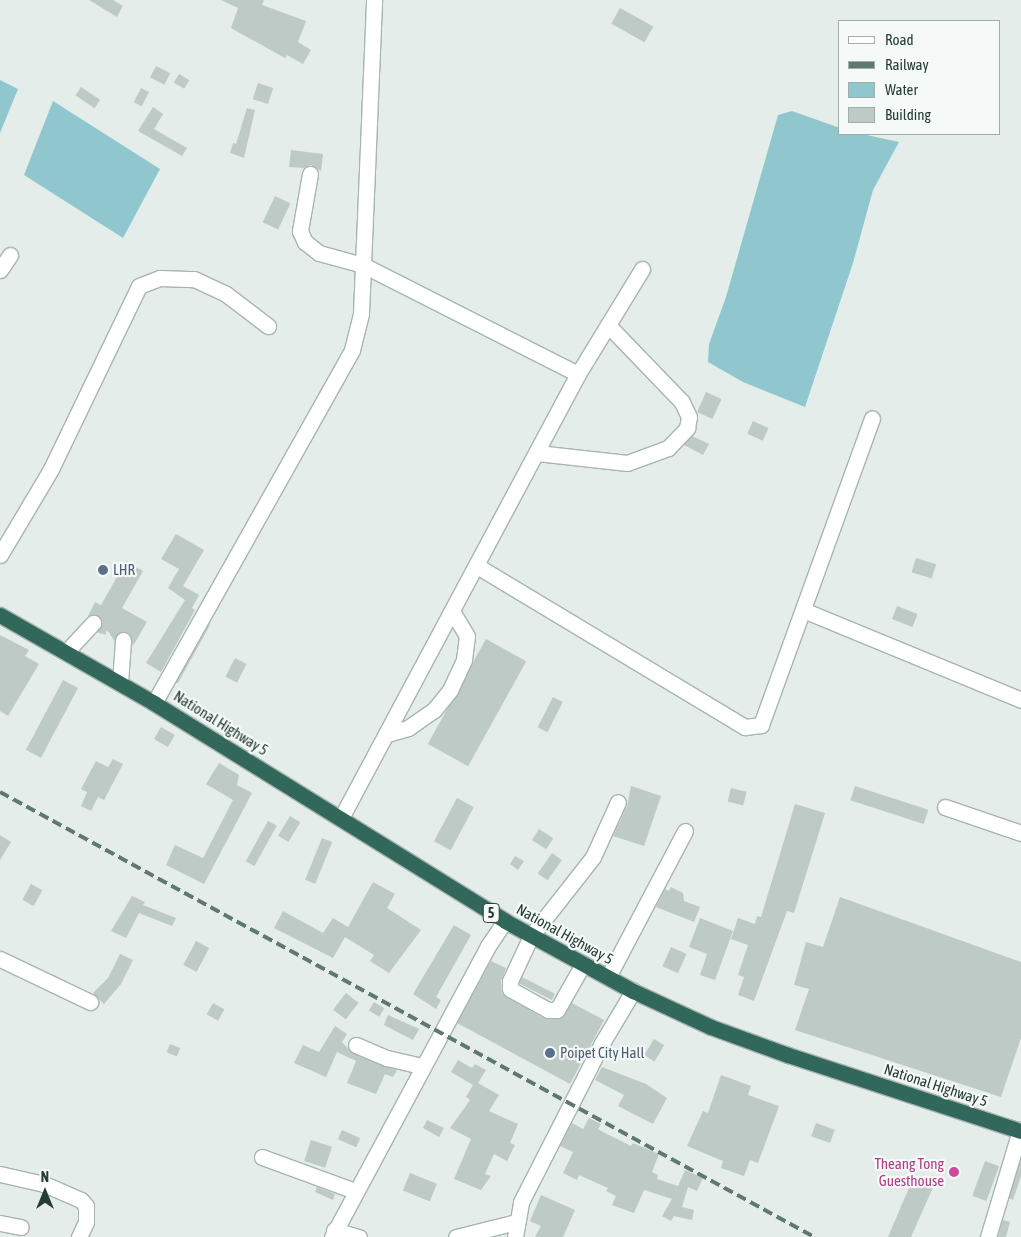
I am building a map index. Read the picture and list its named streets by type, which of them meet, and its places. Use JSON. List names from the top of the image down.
{
  "streets": {
    "highway": ["National Highway 5", "5"]
  },
  "places": ["LHR", "Poipet City Hall", "Theang Tong Guesthouse"],
  "legend": [
    "Road",
    "Railway",
    "Water",
    "Building"
  ],
  "north": "top"
}
